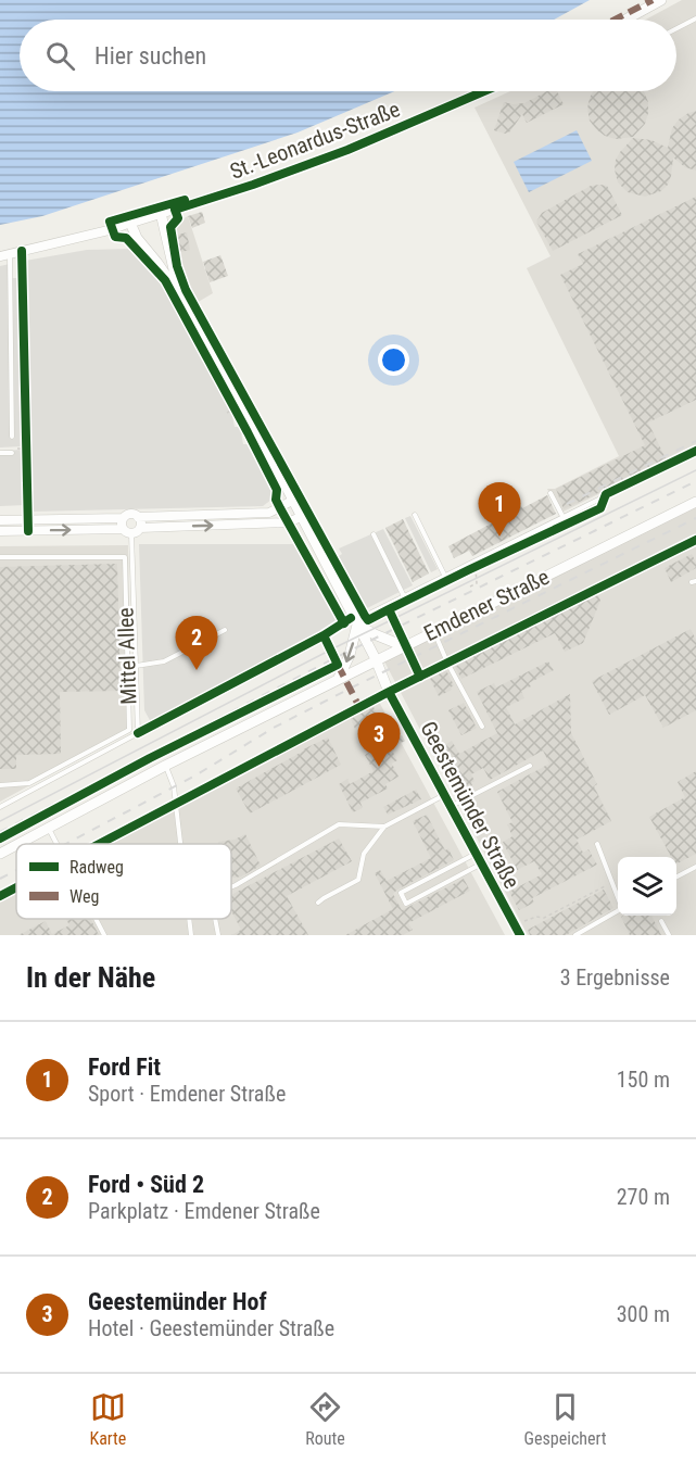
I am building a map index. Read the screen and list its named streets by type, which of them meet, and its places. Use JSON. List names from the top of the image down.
{
  "streets": {
    "street": ["St.-Leonardus-Straße", "Emdener Straße", "Geestemünder Straße"],
    "lane": ["Mittel Allee"]
  },
  "crossings": [
    ["St.-Leonardus-Straße", "Geestemünder Straße"],
    ["Emdener Straße", "Geestemünder Straße"]
  ],
  "legend": ["Radweg", "Weg"],
  "page": {
    "search": "Hier suchen",
    "pins": ["1", "2", "3"],
    "heading": ["In der Nähe", "3 Ergebnisse"],
    "list": [
      {
        "mark": "1",
        "name": "Ford Fit",
        "note": "Sport · Emdener Straße",
        "value": "150 m"
      },
      {
        "mark": "2",
        "name": "Ford • Süd 2",
        "note": "Parkplatz · Emdener Straße",
        "value": "270 m"
      },
      {
        "mark": "3",
        "name": "Geestemünder Hof",
        "note": "Hotel · Geestemünder Straße",
        "value": "300 m"
      }
    ],
    "nav": ["Karte", "Route", "Gespeichert"]
  }
}
